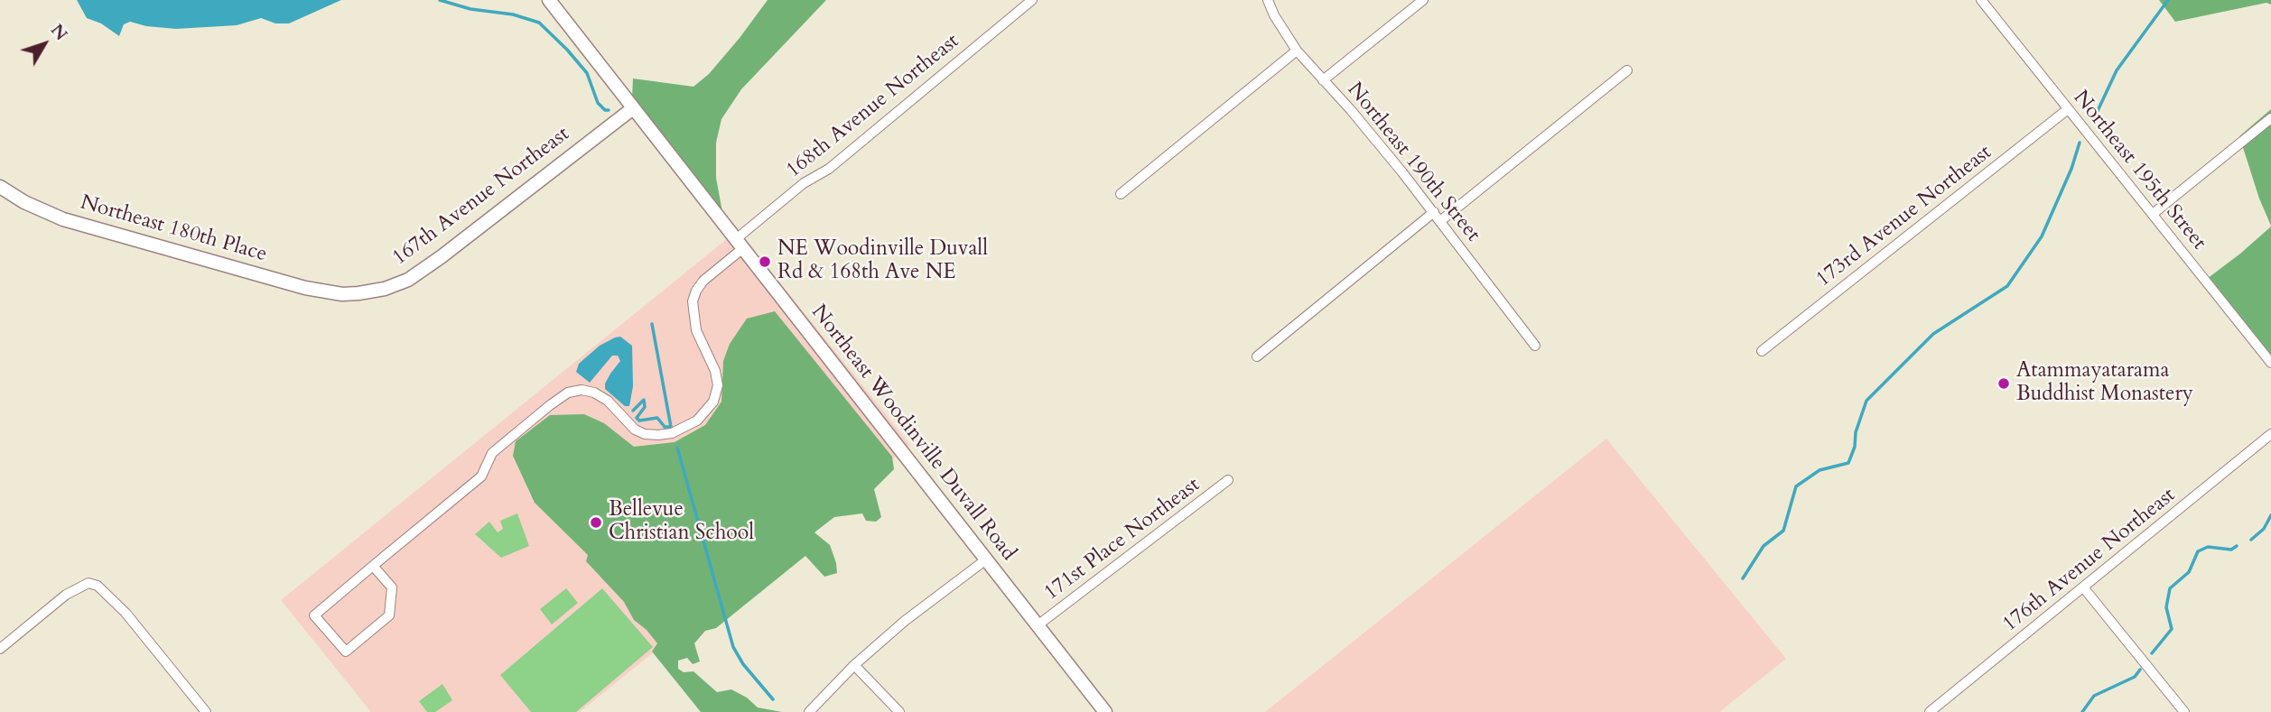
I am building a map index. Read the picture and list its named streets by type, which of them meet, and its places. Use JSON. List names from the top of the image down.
{
  "streets": {
    "main road": ["167th Avenue Northeast", "Northeast 180th Place", "Northeast Woodinville Duvall Road"],
    "street": [
      "168th Avenue Northeast",
      "Northeast 190th Street",
      "Northeast 195th Street",
      "173rd Avenue Northeast",
      "171st Place Northeast",
      "176th Avenue Northeast"
    ]
  },
  "crossings": [
    ["168th Avenue Northeast", "Northeast Woodinville Duvall Road"],
    ["Northeast 195th Street", "173rd Avenue Northeast"],
    ["167th Avenue Northeast", "Northeast 180th Place"],
    ["167th Avenue Northeast", "Northeast Woodinville Duvall Road"],
    ["Northeast Woodinville Duvall Road", "171st Place Northeast"]
  ],
  "places": ["NE Woodinville Duvall Rd & 168th Ave NE", "Atammayatarama Buddhist Monastery", "Bellevue Christian School"],
  "north": "top right"
}
